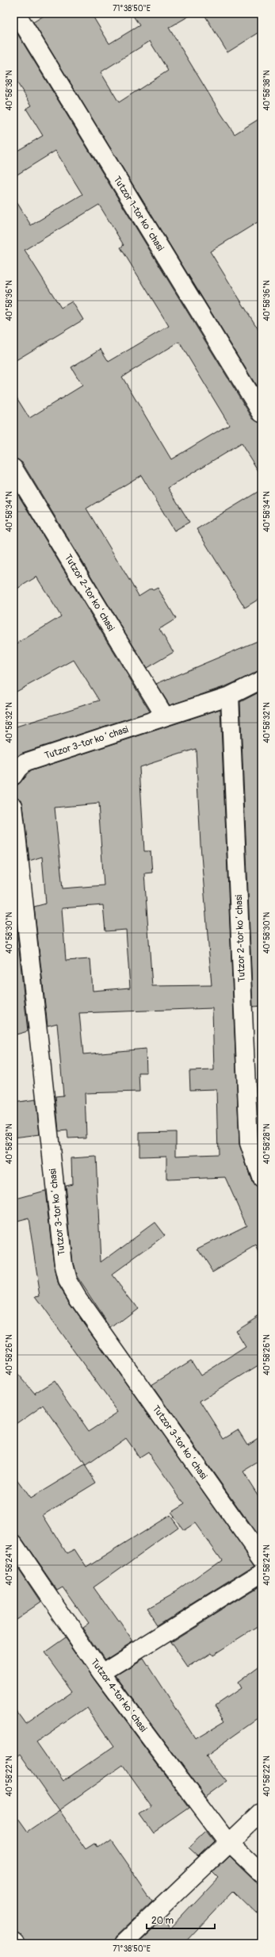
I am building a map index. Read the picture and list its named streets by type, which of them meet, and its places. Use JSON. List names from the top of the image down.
{
  "streets": {
    "street": [
      "Tutzor 1-tor koʻchasi",
      "Tutzor 2-tor koʻchasi",
      "Tutzor 3-tor koʻchasi",
      "Tutzor 4-tor koʻchasi"
    ]
  },
  "crossings": [
    ["Tutzor 2-tor koʻchasi", "Tutzor 3-tor koʻchasi"]
  ],
  "scale_bar": "20 m",
  "coordinates": [
    "71°38'50\"E",
    "40°58'38\"N",
    "40°58'36\"N",
    "40°58'34\"N",
    "40°58'32\"N",
    "40°58'30\"N",
    "40°58'28\"N",
    "40°58'26\"N",
    "40°58'24\"N",
    "40°58'22\"N"
  ]
}
